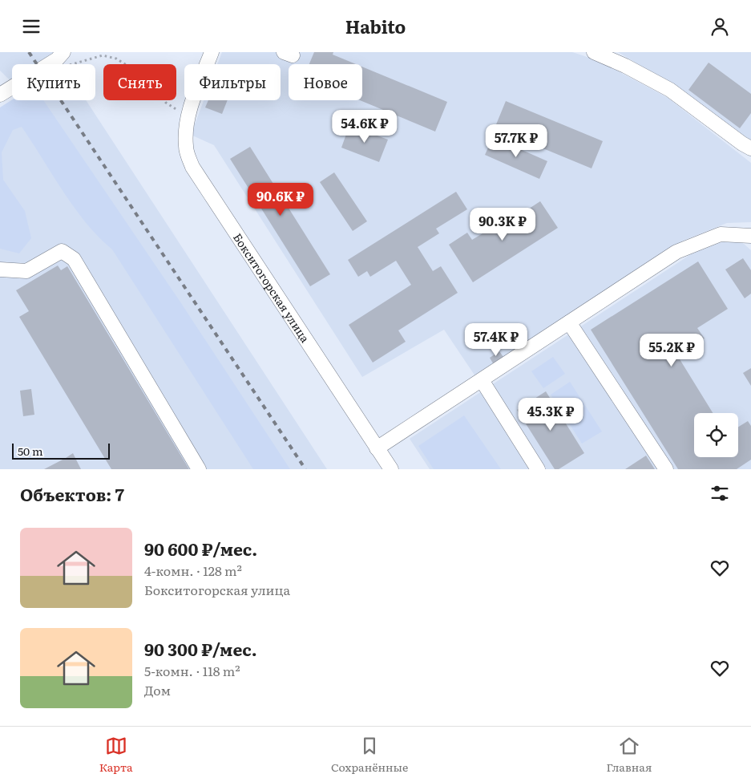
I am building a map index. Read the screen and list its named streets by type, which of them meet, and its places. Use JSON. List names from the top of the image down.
{
  "streets": {
    "street": ["Бокситогорская улица"]
  },
  "scale_bar": "50 m",
  "page": {
    "header": "Habito",
    "chip": [
      "Купить",
      "Снять",
      "Фильтры",
      "Новое"
    ],
    "price": [
      "54.6K ₽",
      "57.7K ₽",
      "90.6K ₽",
      "90.3K ₽",
      "57.4K ₽",
      "55.2K ₽",
      "45.3K ₽"
    ],
    "scale": "50 m",
    "heading": "Объектов: 7",
    "list": [
      {
        "name": "90 600 ₽/мес.",
        "note": "4-комн. · 128 m² · Бокситогорская улица"
      },
      {
        "name": "90 300 ₽/мес.",
        "note": "5-комн. · 118 m² · Дом"
      }
    ],
    "tabs": ["Карта", "Сохранённые", "Главная"]
  }
}
